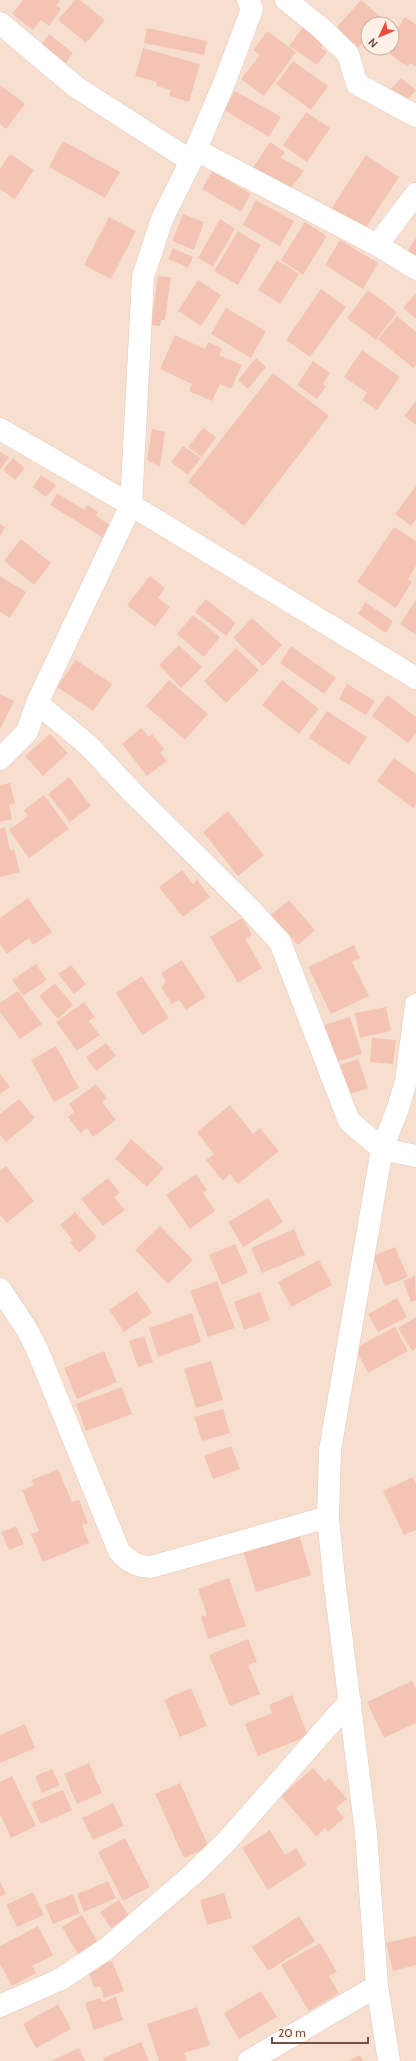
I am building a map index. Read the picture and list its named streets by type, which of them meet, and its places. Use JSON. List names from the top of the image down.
{
  "scale_bar": "20 m",
  "north": "bottom left"
}
